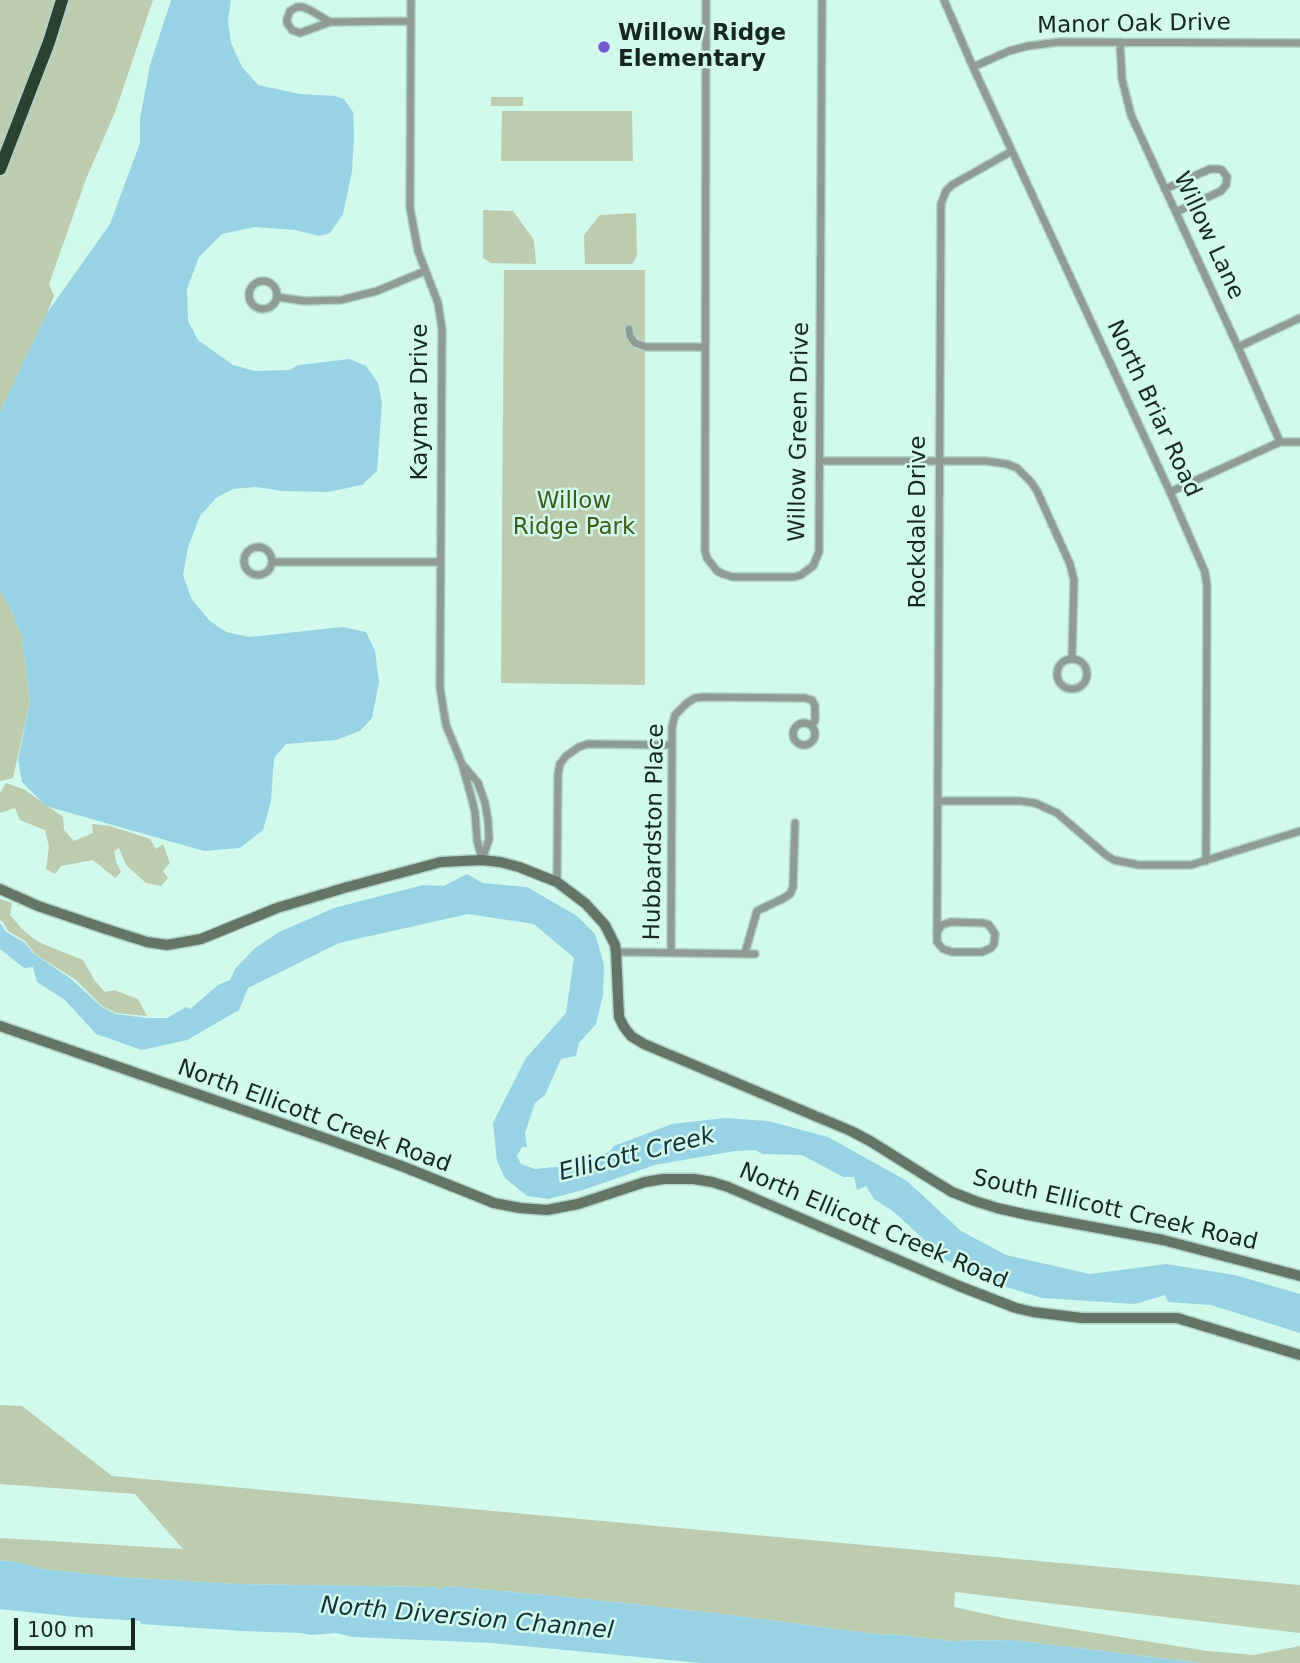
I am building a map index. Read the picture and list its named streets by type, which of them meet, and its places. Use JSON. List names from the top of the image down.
{
  "streets": {
    "street": [
      "Manor Oak Drive",
      "Willow Lane",
      "Kaymar Drive",
      "North Briar Road",
      "Willow Green Drive",
      "Rockdale Drive",
      "Hubbardston Place",
      "North Ellicott Creek Road",
      "South Ellicott Creek Road"
    ]
  },
  "crossings": [
    ["Manor Oak Drive", "Willow Lane"],
    ["Manor Oak Drive", "North Briar Road"],
    ["Kaymar Drive", "South Ellicott Creek Road"],
    ["North Briar Road", "Rockdale Drive"]
  ],
  "water": ["Ellicott Creek", "North Diversion Channel"],
  "parks": ["Willow Ridge Park"],
  "places": ["Willow Ridge Elementary"],
  "scale_bar": "100 m"
}
